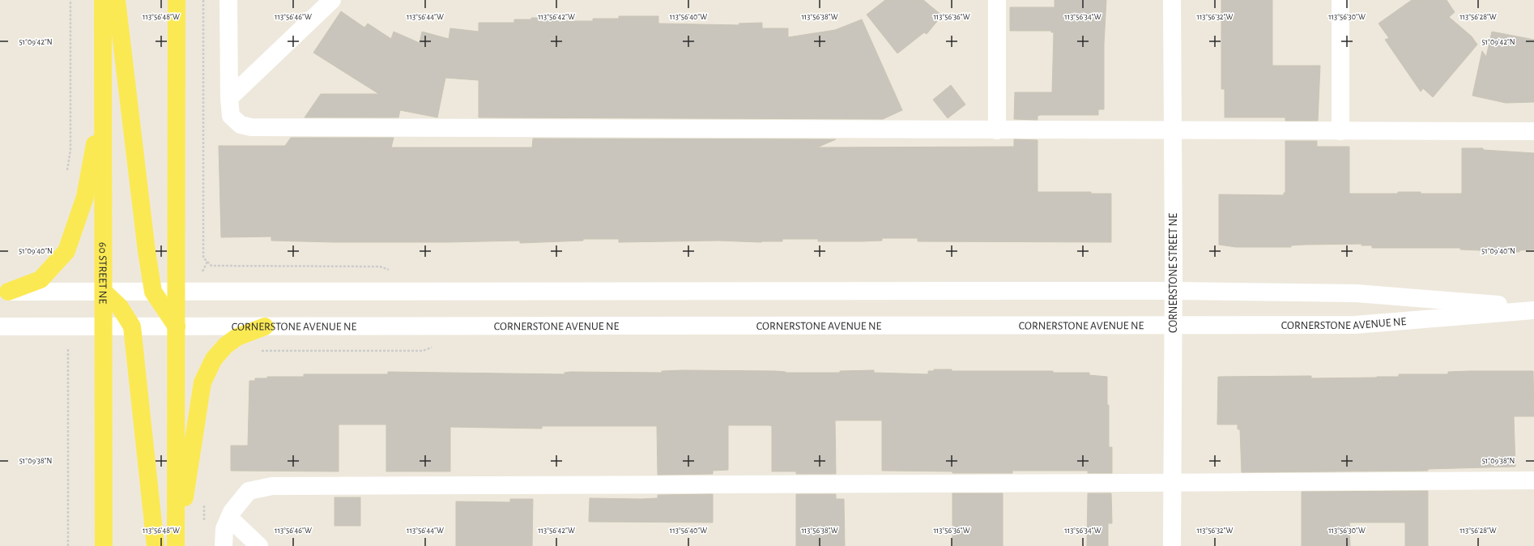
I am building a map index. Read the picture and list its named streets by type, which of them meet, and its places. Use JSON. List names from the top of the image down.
{
  "streets": {
    "main road": ["60 STREET NE"],
    "street": ["CORNERSTONE STREET NE", "CORNERSTONE AVENUE NE"]
  },
  "crossings": [
    ["60 STREET NE", "CORNERSTONE AVENUE NE"],
    ["CORNERSTONE STREET NE", "CORNERSTONE AVENUE NE"]
  ],
  "coordinates": [
    "113°56'48\"W",
    "113°56'46\"W",
    "113°56'44\"W",
    "113°56'42\"W",
    "113°56'40\"W",
    "113°56'38\"W",
    "113°56'36\"W",
    "113°56'34\"W",
    "113°56'32\"W",
    "113°56'30\"W",
    "113°56'28\"W",
    "51°09'42\"N",
    "51°09'40\"N",
    "51°09'38\"N"
  ]
}
